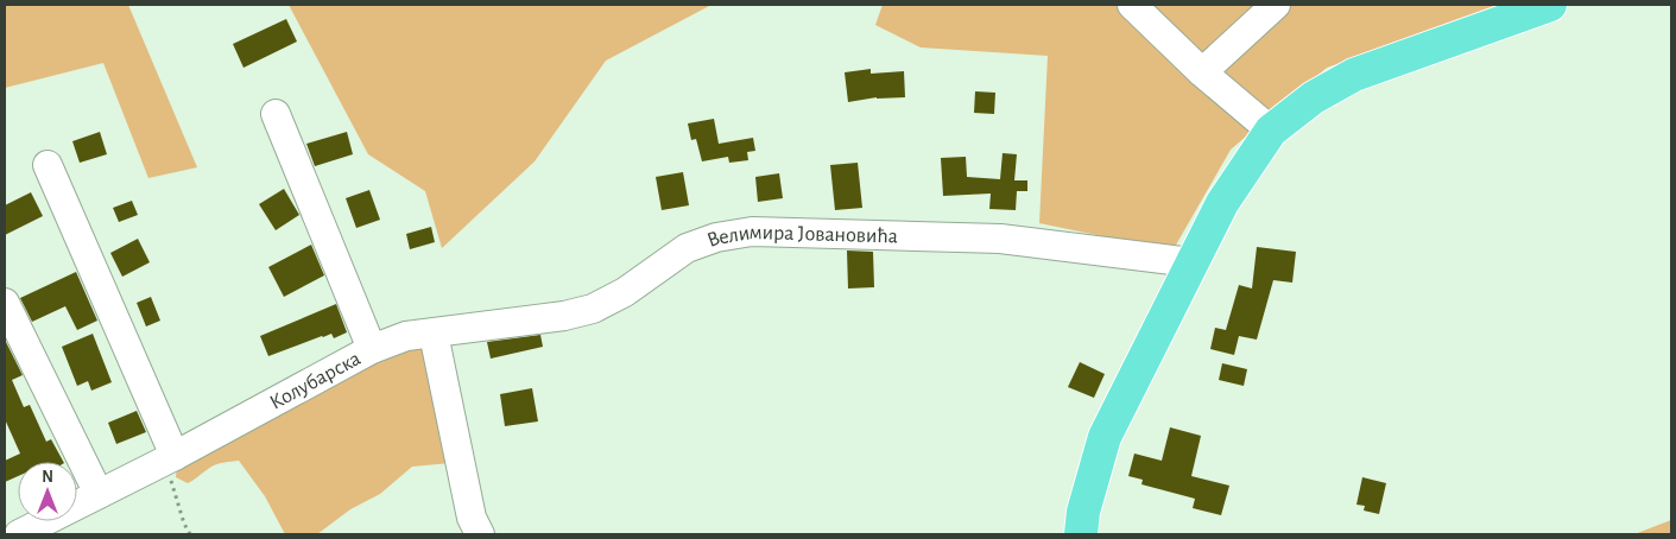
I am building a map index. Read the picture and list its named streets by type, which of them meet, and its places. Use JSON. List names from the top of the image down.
{
  "streets": {
    "street": ["Велимира Јовановића", "Колубарска"]
  },
  "crossings": [
    ["Велимира Јовановића", "Колубарска"]
  ],
  "north": "top"
}
